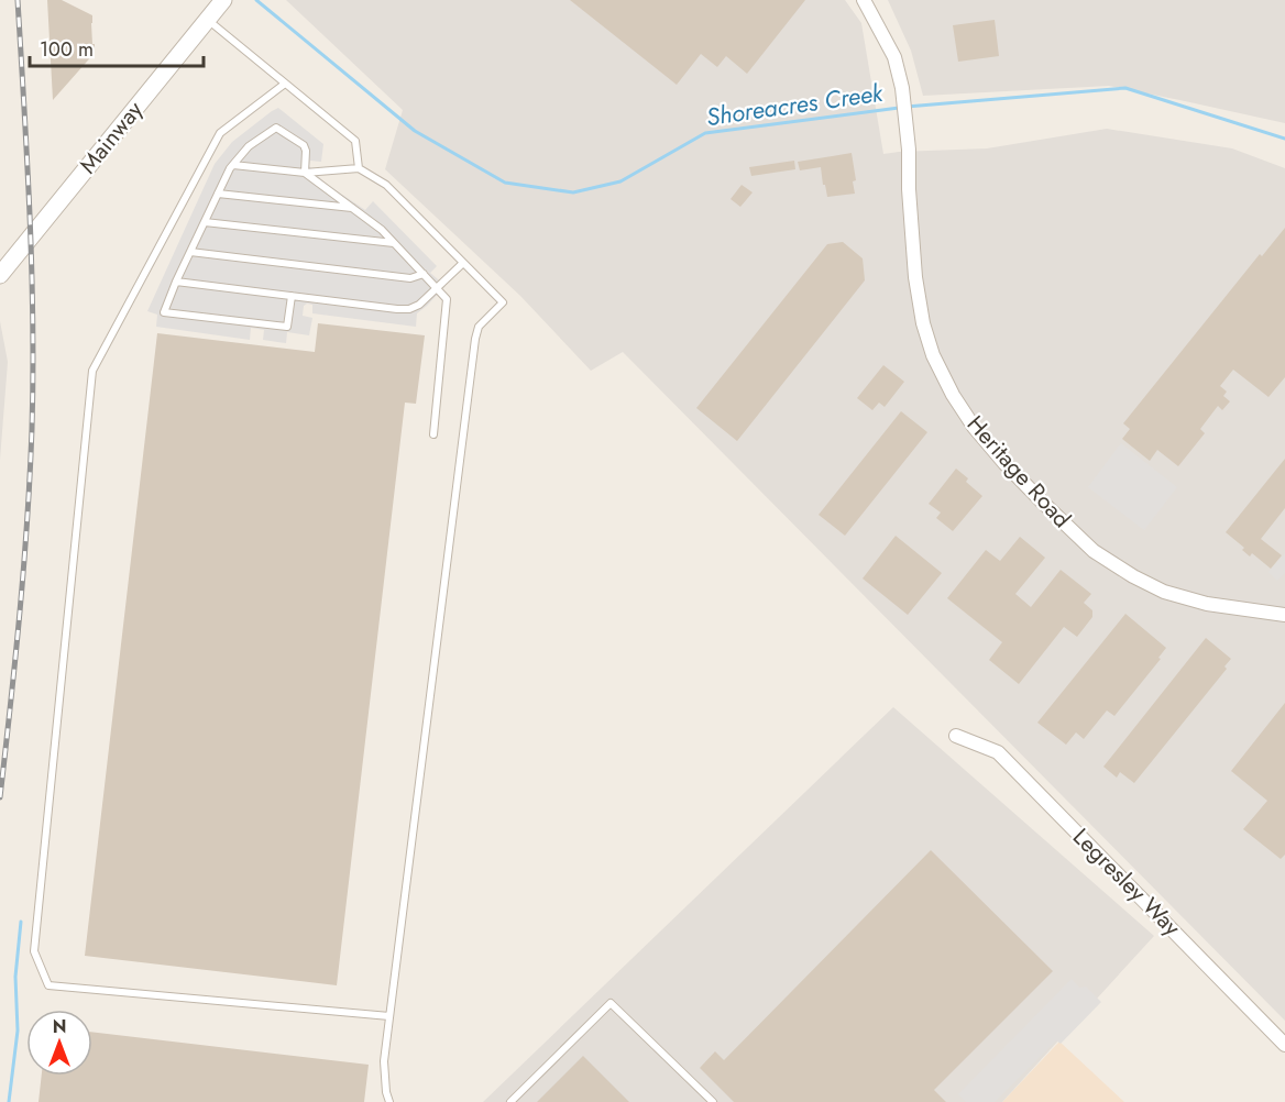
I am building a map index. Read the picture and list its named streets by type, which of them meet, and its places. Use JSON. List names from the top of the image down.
{
  "streets": {
    "street": ["Mainway", "Heritage Road", "Legresley Way"]
  },
  "water": ["Shoreacres Creek"],
  "scale_bar": "100 m",
  "north": "top"
}
